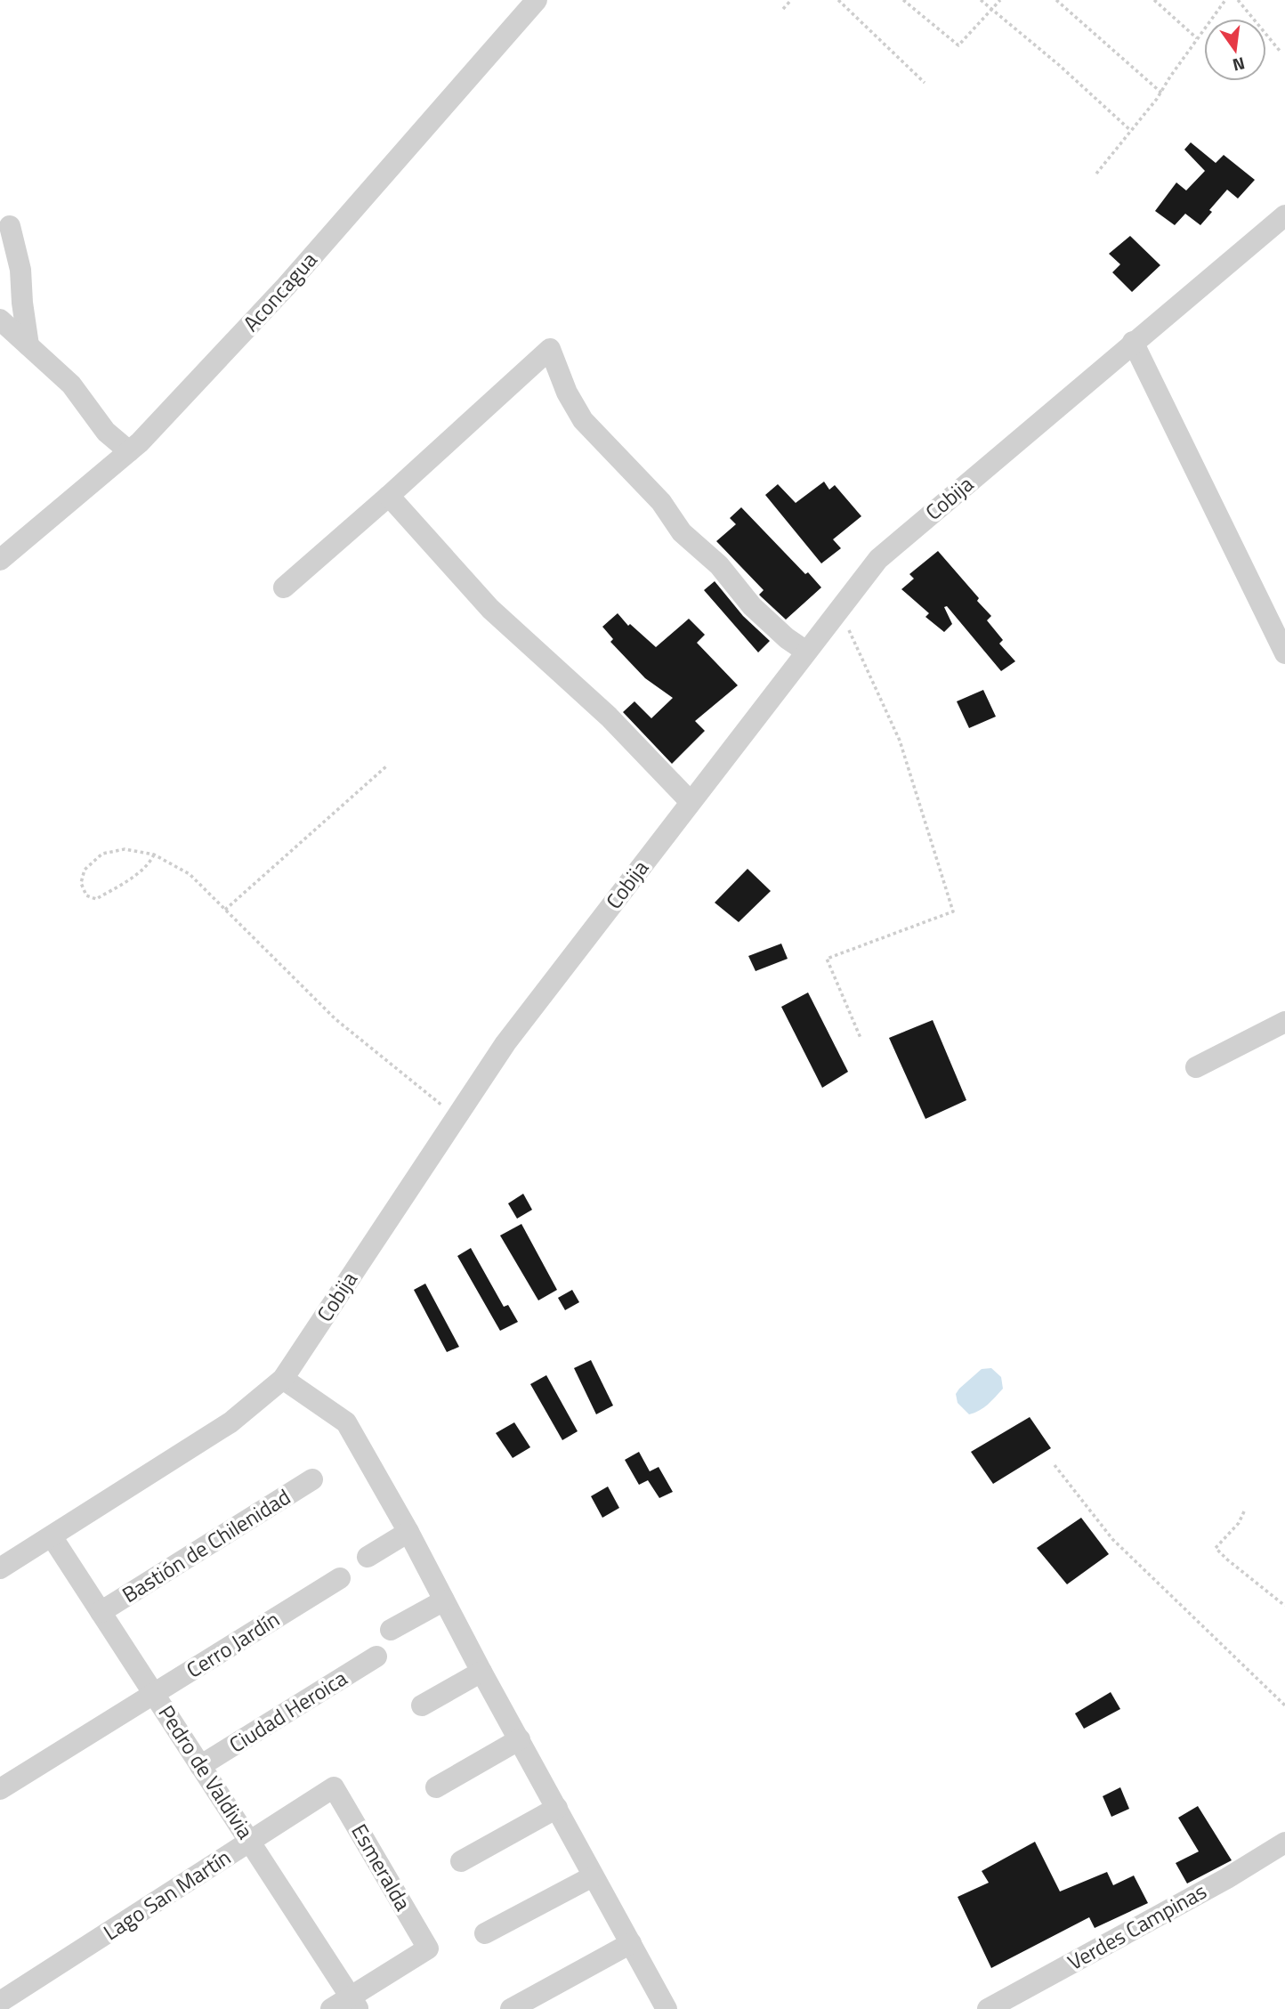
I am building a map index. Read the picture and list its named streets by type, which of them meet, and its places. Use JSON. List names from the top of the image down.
{
  "streets": {
    "street": [
      "Aconcagua",
      "Cobija",
      "Bastión de Chilenidad",
      "Cerro Jardín",
      "Ciudad Heroica",
      "Pedro de Valdivia",
      "Esmeralda",
      "Lago San Martín",
      "Verdes Campinas"
    ]
  },
  "crossings": [
    ["Cobija", "Pedro de Valdivia"],
    ["Bastión de Chilenidad", "Pedro de Valdivia"],
    ["Cerro Jardín", "Pedro de Valdivia"],
    ["Ciudad Heroica", "Pedro de Valdivia"],
    ["Pedro de Valdivia", "Esmeralda"],
    ["Pedro de Valdivia", "Lago San Martín"],
    ["Esmeralda", "Lago San Martín"]
  ],
  "north": "bottom"
}
